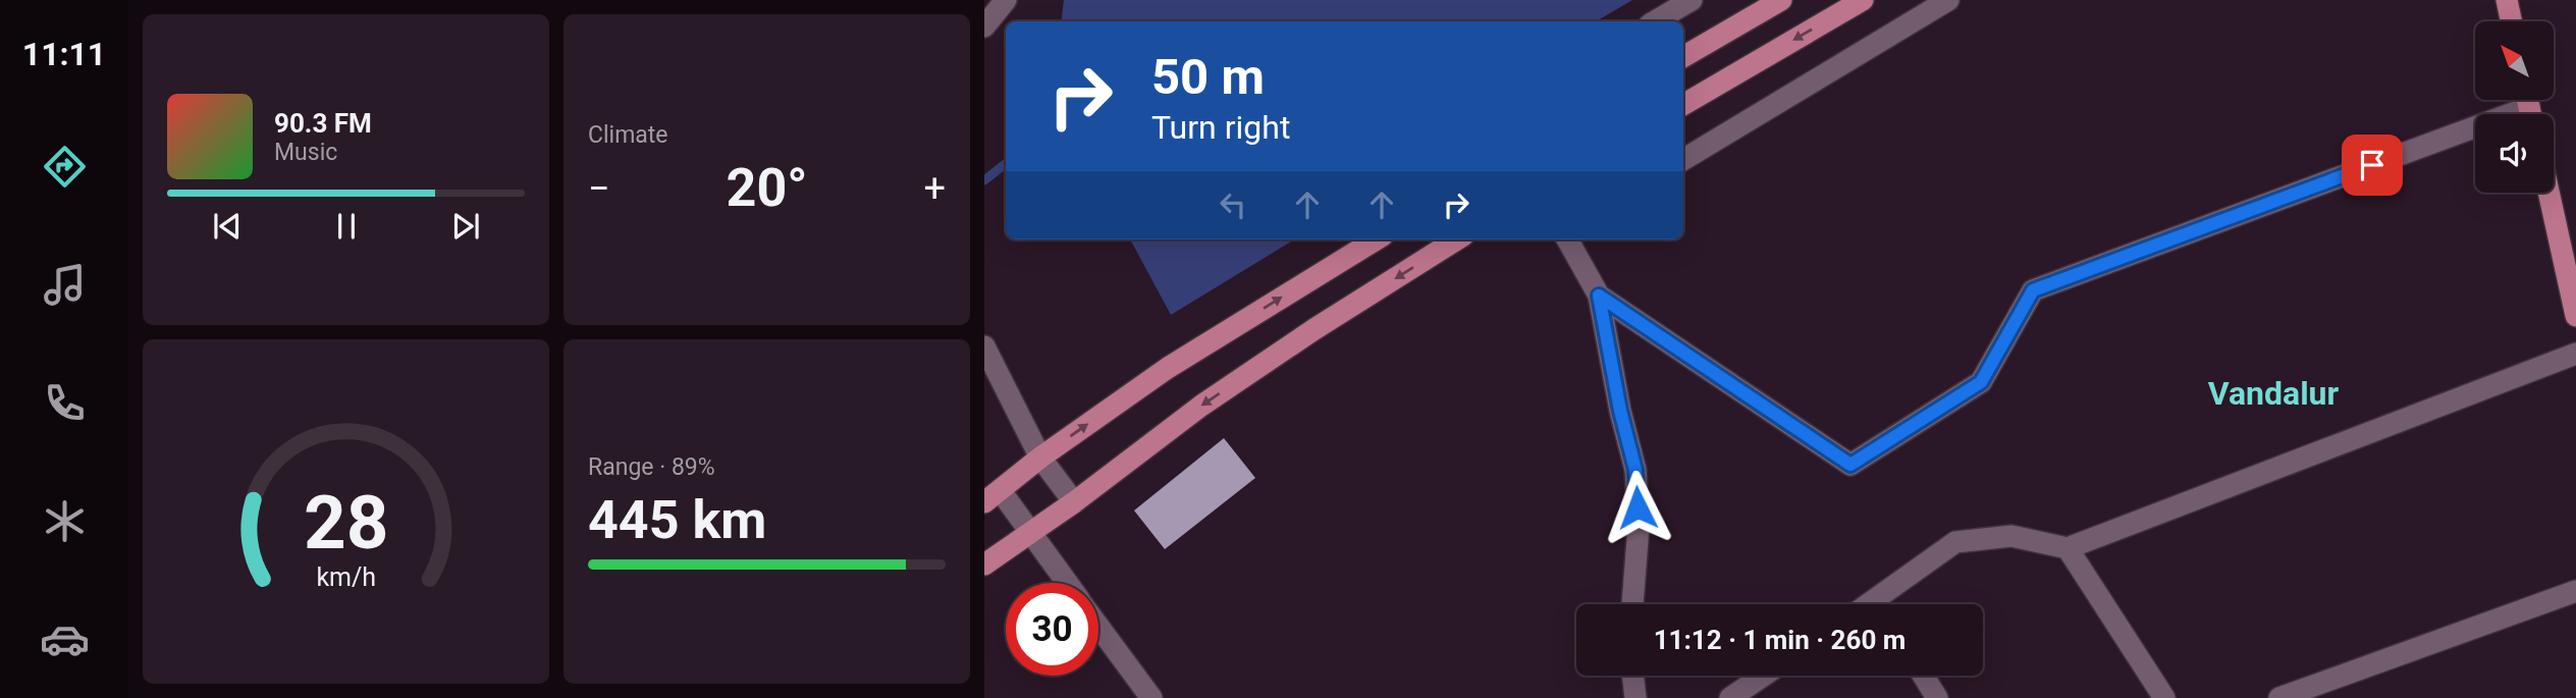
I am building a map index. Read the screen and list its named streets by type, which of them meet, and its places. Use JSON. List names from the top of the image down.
{
  "districts": ["Vandalur"],
  "north": "top left",
  "page": {
    "tabs": "11:11",
    "tile": [
      "Climate",
      ["Range · 89%", "445 km"]
    ],
    "turn": ["50 m", "Turn right"],
    "song": ["90.3 FM", "Music"],
    "heat": ["−", "20°", "+"],
    "limit": "30",
    "trip": "11:12 · 1 min · 260 m",
    "gauge": ["28", "km/h"]
  }
}
